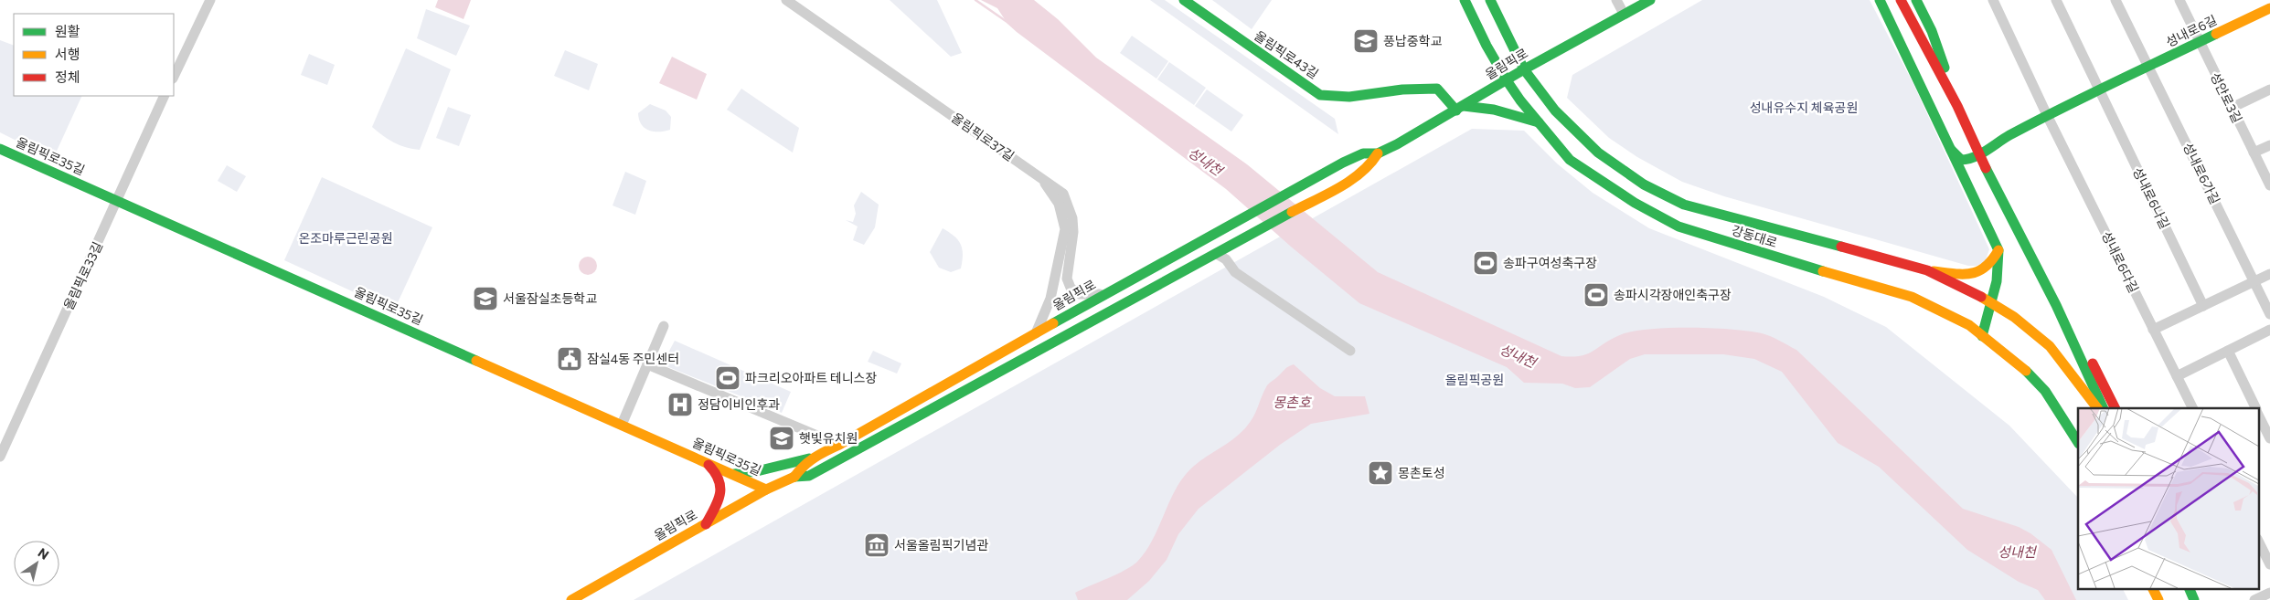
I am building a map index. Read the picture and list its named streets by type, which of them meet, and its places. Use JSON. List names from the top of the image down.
{
  "streets": {
    "main road": [
      "성내로6길",
      "올림픽로43길",
      "올림픽로",
      "올림픽로35길",
      "강동대로"
    ],
    "street": [
      "성안로3길",
      "올림픽로37길",
      "성내로6가길",
      "성내로6나길",
      "성내로6다길",
      "올림픽로33길"
    ]
  },
  "crossings": [
    ["성내로6길", "성안로3길"],
    ["성내로6길", "성내로6가길"],
    ["성내로6길", "성내로6나길"],
    ["성내로6길", "성내로6다길"],
    ["올림픽로43길", "올림픽로"],
    ["올림픽로", "올림픽로37길"],
    ["올림픽로", "올림픽로35길"],
    ["올림픽로", "강동대로"],
    ["올림픽로35길", "올림픽로33길"]
  ],
  "water": ["성내천", "몽촌호"],
  "parks": ["성내유수지 체육공원", "온조마루근린공원", "올림픽공원"],
  "places": {
    "school or university": ["풍납중학교", "서울잠실초등학교", "햇빛유치원"],
    "sports": ["송파구여성축구장", "송파시각장애인축구장", "파크리오아파트 테니스장"],
    "public building": ["잠실4동 주민센터"],
    "hospital": ["정담이비인후과"],
    "place": ["몽촌토성"],
    "museum": ["서울올림픽기념관"]
  },
  "legend": ["원활", "서행", "정체"],
  "north": "top right"
}
